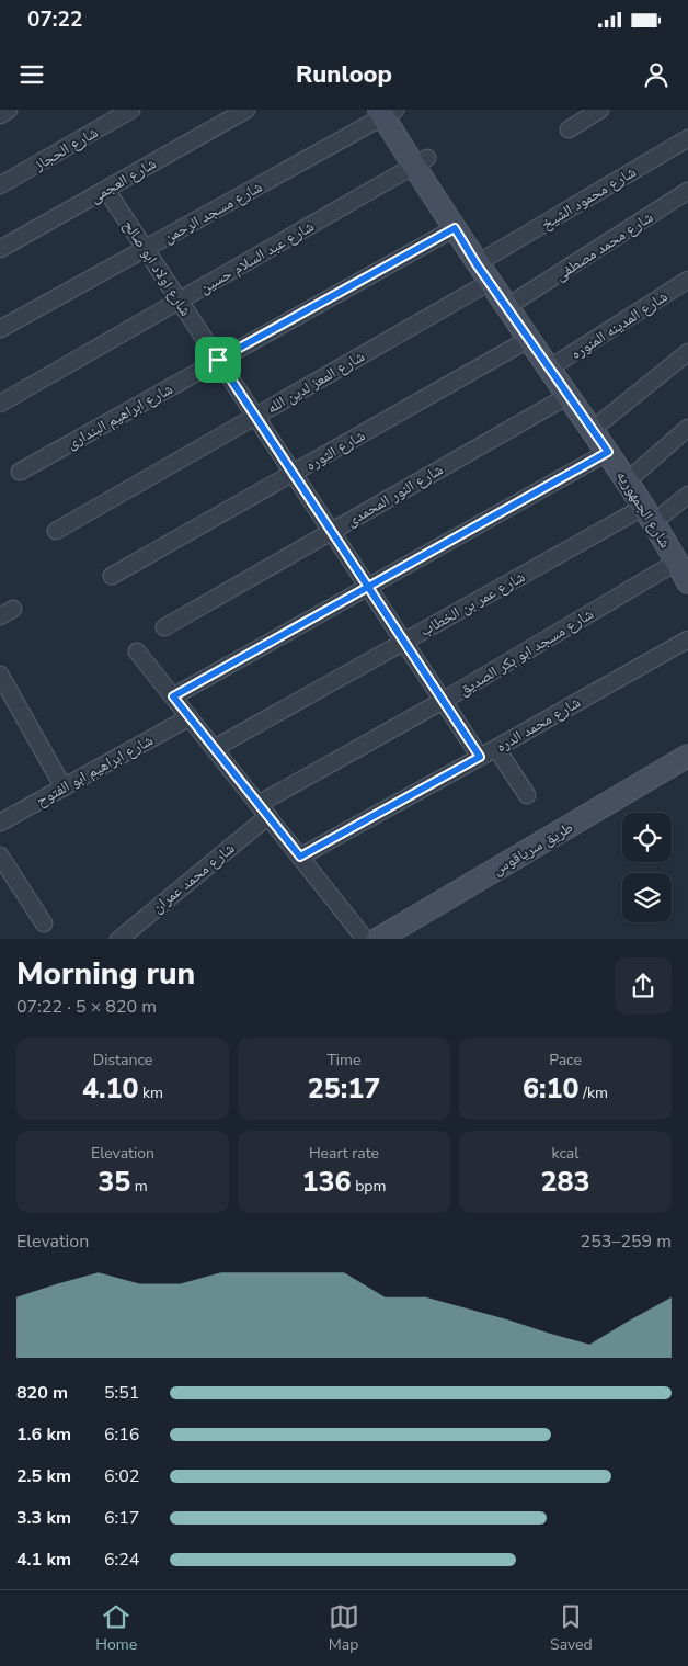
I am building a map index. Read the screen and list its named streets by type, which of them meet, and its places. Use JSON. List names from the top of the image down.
{
  "streets": {
    "main road": ["شارع الجمهوريه", "طريق سرياقوس"],
    "street": [
      "شارع الحجاز",
      "شارع العجمى",
      "شارع محمود الشيخ",
      "شارع مسجد الرحمن",
      "شارع محمد مصطفى",
      "شارع عبد السلام حسين",
      "شارع اولاد ابو صالح",
      "شارع المدينه المنوره",
      "شارع المعز لدين الله",
      "شارع ابراهيم البندارى",
      "شارع الثوره",
      "شارع النور المحمدى",
      "شارع عمر بن الخطاب",
      "شارع مسجد ابو بكر الصديق",
      "شارع محمد الدره",
      "شارع ابراهيم ابو الفتوح",
      "شارع محمد عمران"
    ]
  },
  "crossings": [
    ["شارع العجمى", "شارع اولاد ابو صالح"],
    ["شارع محمود الشيخ", "شارع الجمهوريه"],
    ["شارع مسجد الرحمن", "شارع اولاد ابو صالح"],
    ["شارع مسجد الرحمن", "شارع الجمهوريه"],
    ["شارع محمد مصطفى", "شارع الجمهوريه"],
    ["شارع عبد السلام حسين", "شارع اولاد ابو صالح"],
    ["شارع عبد السلام حسين", "شارع الجمهوريه"],
    ["شارع اولاد ابو صالح", "شارع المعز لدين الله"],
    ["شارع اولاد ابو صالح", "شارع ابراهيم البندارى"],
    ["شارع اولاد ابو صالح", "شارع الثوره"],
    ["شارع اولاد ابو صالح", "شارع النور المحمدى"],
    ["شارع اولاد ابو صالح", "شارع عمر بن الخطاب"],
    ["شارع اولاد ابو صالح", "شارع مسجد ابو بكر الصديق"],
    ["شارع اولاد ابو صالح", "شارع محمد الدره"],
    ["شارع المدينه المنوره", "شارع الجمهوريه"],
    ["شارع المعز لدين الله", "شارع الجمهوريه"],
    ["شارع ابراهيم البندارى", "شارع الجمهوريه"],
    ["شارع الثوره", "شارع الجمهوريه"],
    ["شارع النور المحمدى", "شارع الجمهوريه"],
    ["شارع الجمهوريه", "شارع عمر بن الخطاب"],
    ["شارع الجمهوريه", "شارع مسجد ابو بكر الصديق"],
    ["شارع مسجد ابو بكر الصديق", "شارع محمد عمران"]
  ],
  "page": {
    "status": "07:22",
    "header": "Runloop",
    "heading": ["Morning run", "07:22 · 5 × 820 m"],
    "stats": [
      ["Distance", "4.10 km"],
      ["Time", "25:17"],
      ["Pace", "6:10 /km"],
      ["Elevation", "35 m"],
      ["Heart rate", "136 bpm"],
      ["kcal", "283"]
    ],
    "chart": ["Elevation", "253–259 m"],
    "list": [
      {
        "name": "820 m",
        "note": "5:51"
      },
      {
        "name": "1.6 km",
        "note": "6:16"
      },
      {
        "name": "2.5 km",
        "note": "6:02"
      },
      {
        "name": "3.3 km",
        "note": "6:17"
      },
      {
        "name": "4.1 km",
        "note": "6:24"
      }
    ],
    "tabs": ["Home", "Map", "Saved"]
  }
}
